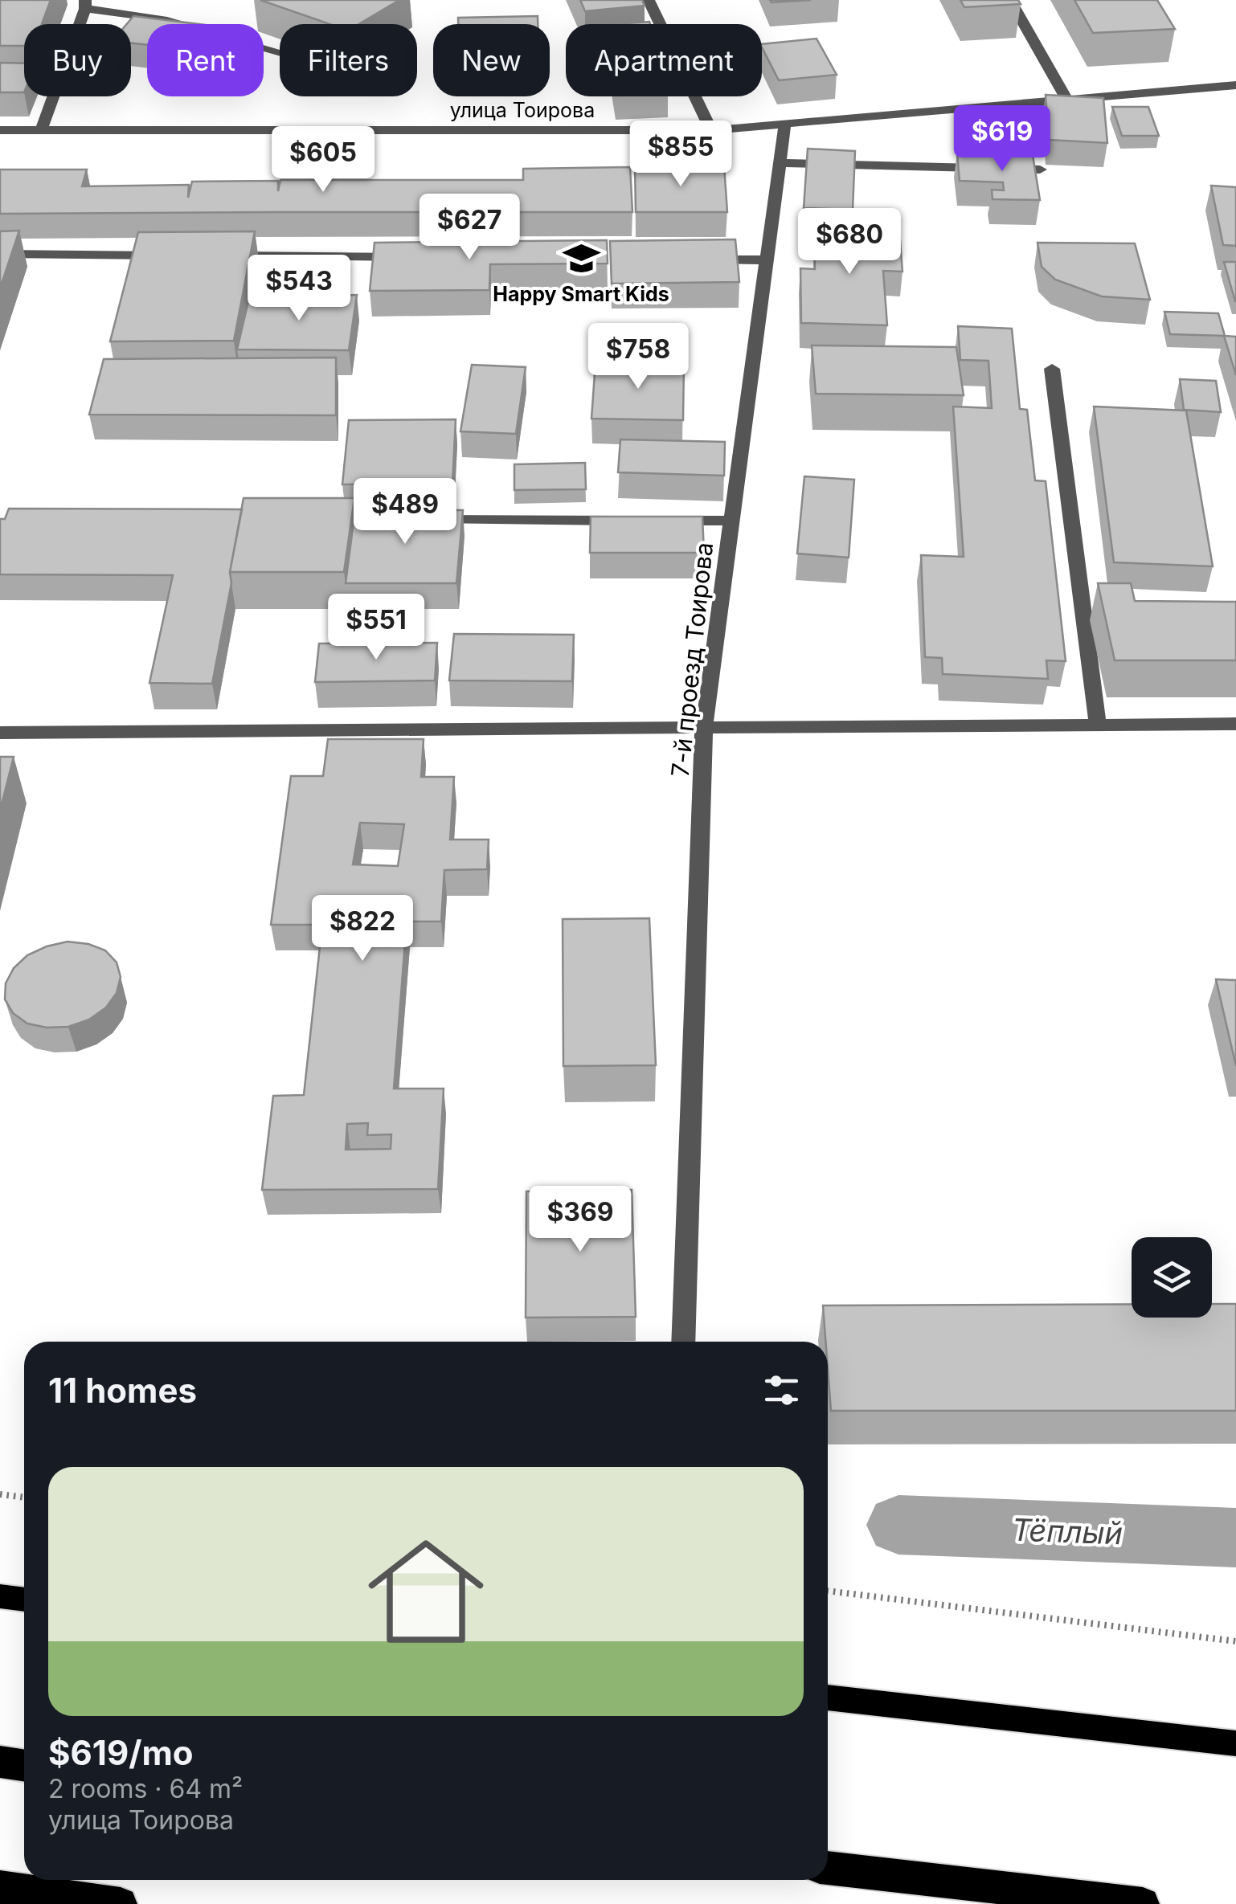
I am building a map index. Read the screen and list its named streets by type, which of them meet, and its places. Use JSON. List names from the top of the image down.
{
  "streets": {
    "street": ["улица Тоирова", "7-й проезд Тоирова"]
  },
  "crossings": [
    ["улица Тоирова", "7-й проезд Тоирова"]
  ],
  "water": ["Тёплый"],
  "places": {
    "school or university": ["Happy Smart Kids"]
  },
  "page": {
    "chip": [
      "Buy",
      "Rent",
      "Filters",
      "New",
      "Apartment"
    ],
    "price": [
      "$619",
      "$855",
      "$605",
      "$627",
      "$680",
      "$543",
      "$758",
      "$489",
      "$551",
      "$822",
      "$369"
    ],
    "heading": "11 homes",
    "list": [
      {
        "name": "$619/mo",
        "note": "2 rooms · 64 m² · улица Тоирова"
      }
    ]
  }
}
